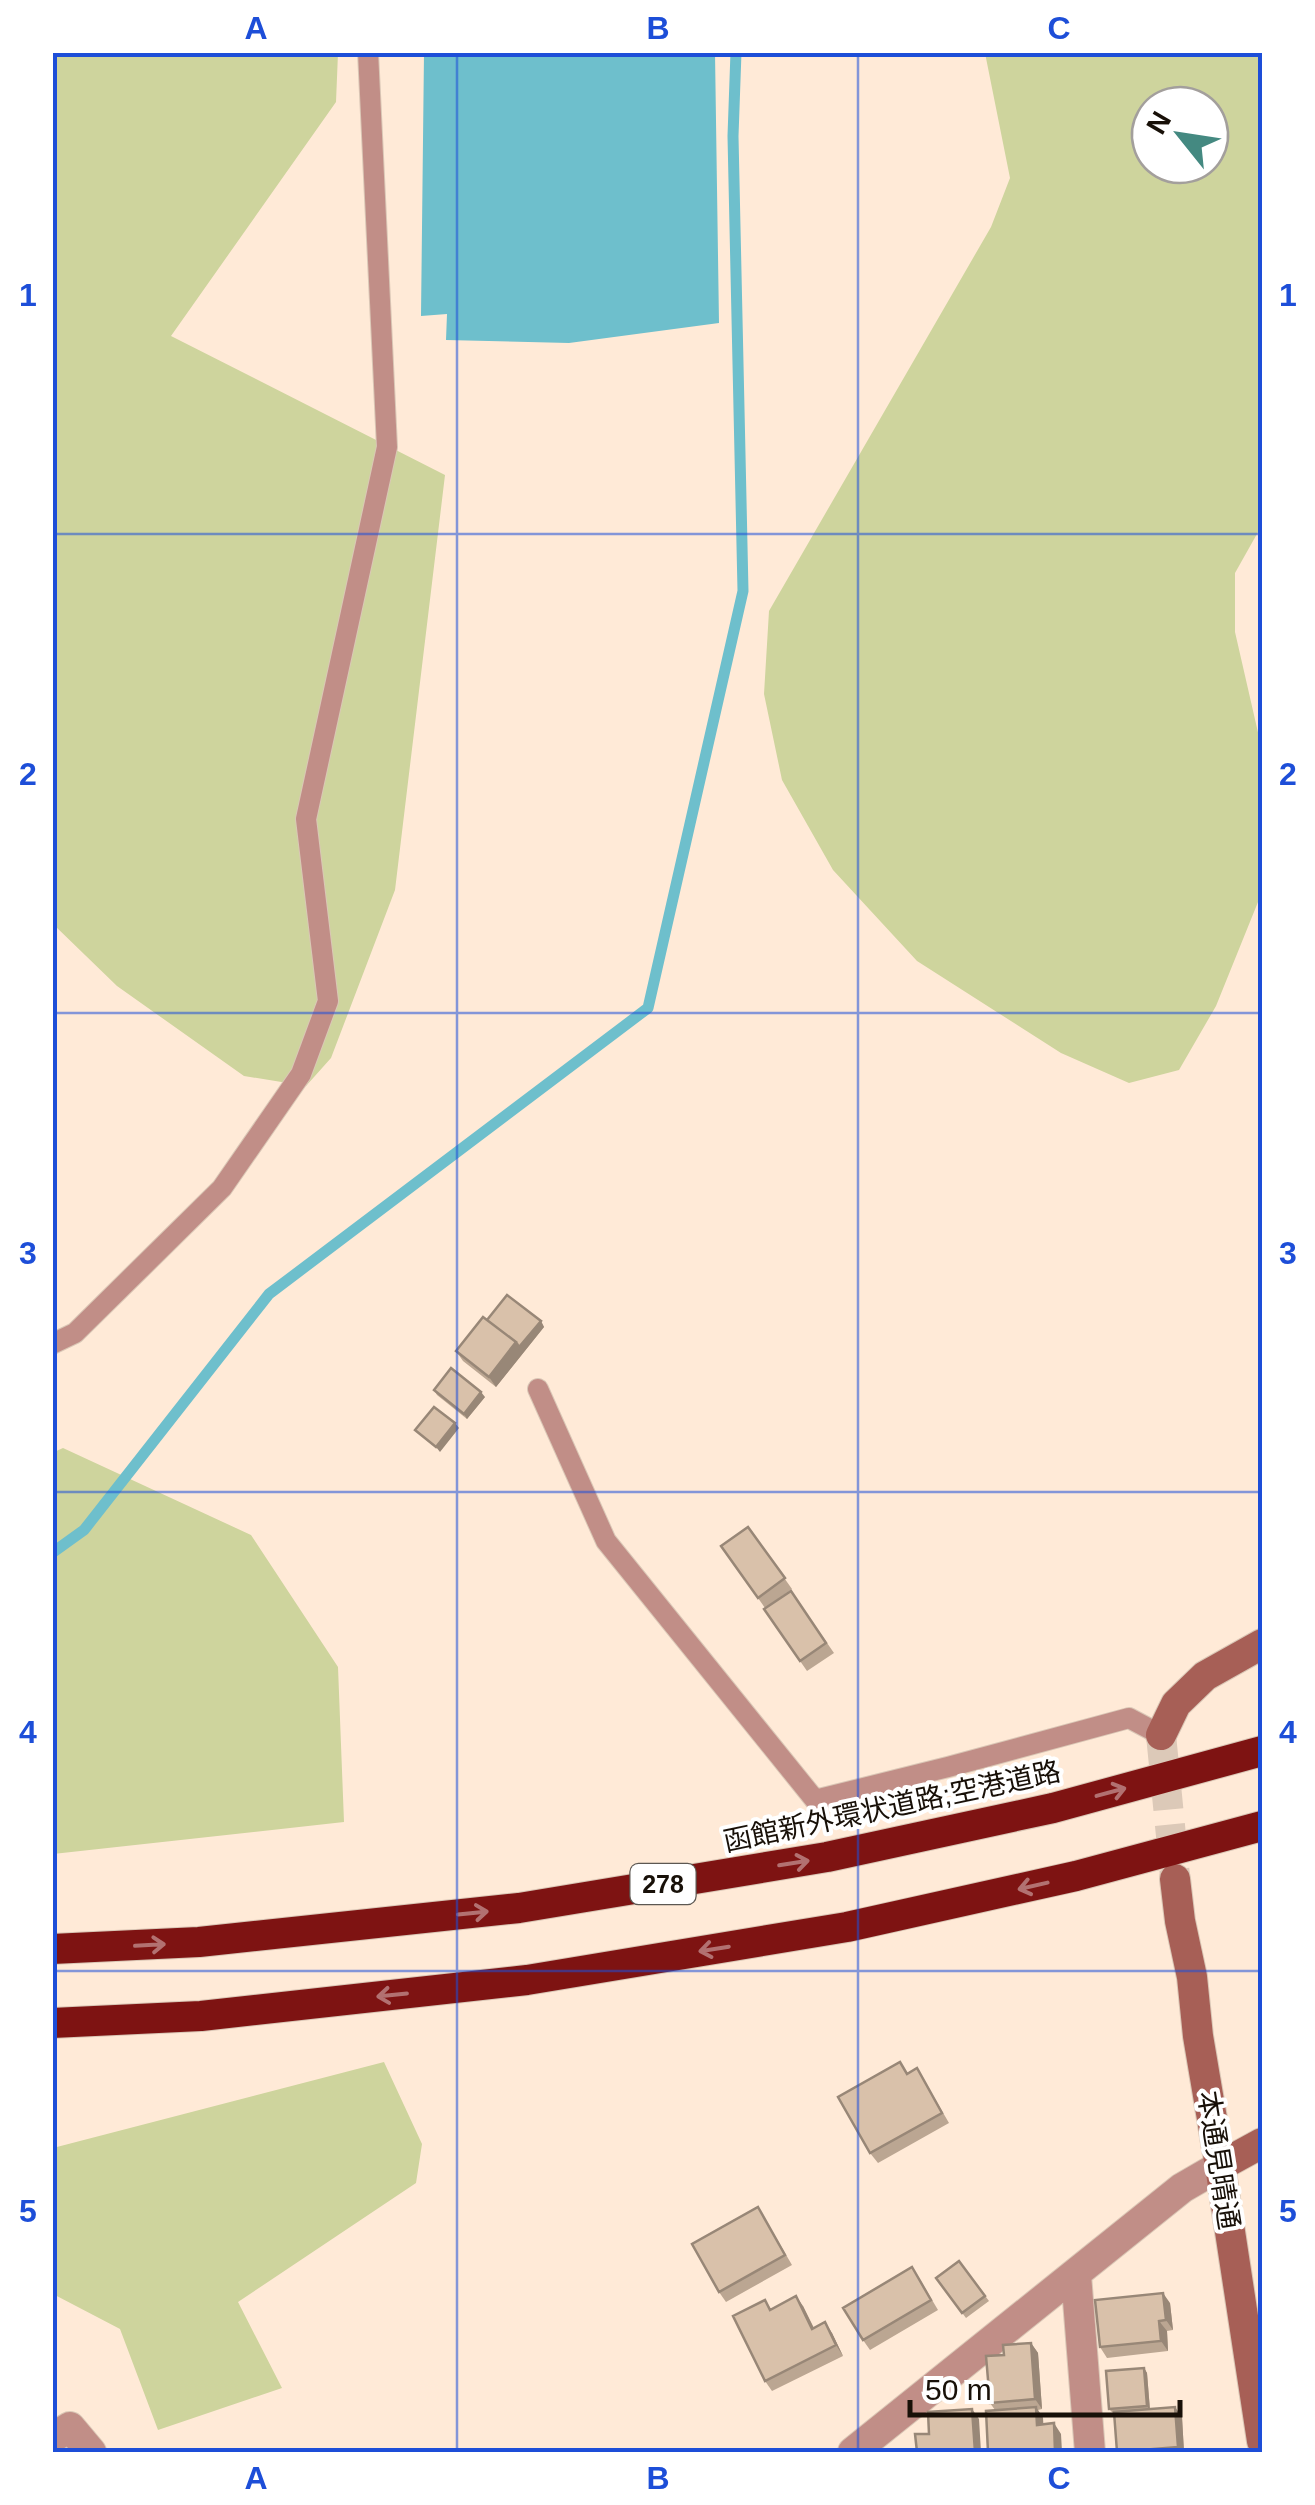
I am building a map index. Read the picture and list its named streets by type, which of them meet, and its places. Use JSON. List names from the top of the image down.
{
  "streets": {
    "highway": ["函館新外環状道路;空港道路", "278"],
    "street": ["本通見晴通"]
  },
  "scale_bar": "50 m",
  "north": "top left",
  "grid": {
    "columns": ["A", "B", "C"],
    "rows": [
      "1",
      "2",
      "3",
      "4",
      "5"
    ]
  }
}
